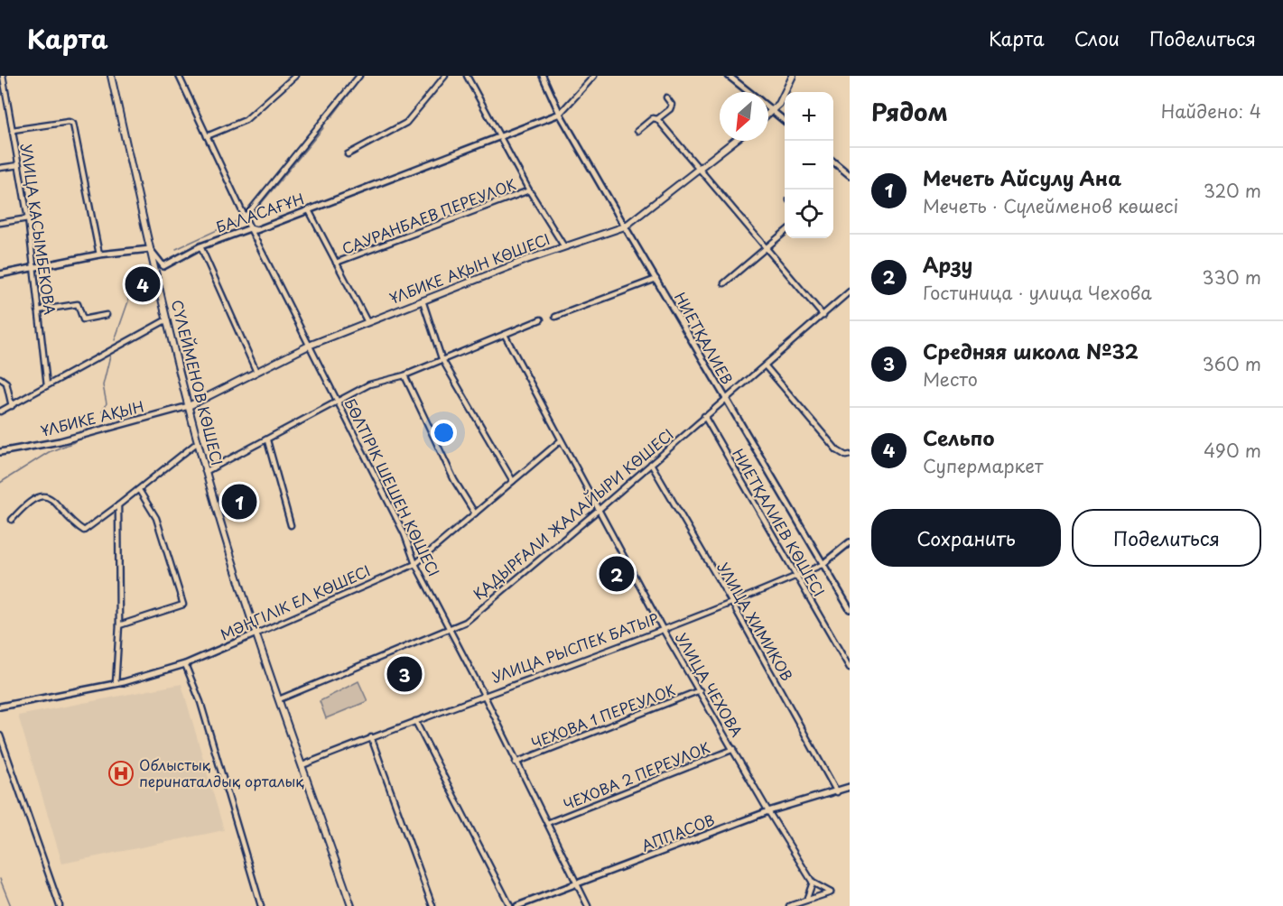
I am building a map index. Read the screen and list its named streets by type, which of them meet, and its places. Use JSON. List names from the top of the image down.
{
  "streets": {
    "main road": ["ҰЛБИКЕ АҚЫН КӨШЕСІ", "СҮЛЕЙМЕНОВ КӨШЕСІ"],
    "street": [
      "БАЛАСАҒҰН",
      "САУРАНБАЕВ ПЕРЕУЛОК",
      "УЛИЦА КАСЫМБЕКОВА",
      "НИЕТҚАЛИЕВ",
      "ҰЛБИКЕ АҚЫН",
      "БӨЛТІРІК ШЕШЕН КӨШЕСІ",
      "ҚАДЫРҒАЛИ ЖАЛАЙЫРИ КӨШЕСІ",
      "НИЕТҚАЛИЕВ КӨШЕСІ",
      "МӘҢГІЛІК ЕЛ КӨШЕСІ",
      "УЛИЦА ХИМИКОВ",
      "УЛИЦА РЫСПЕК БАТЫР",
      "УЛИЦА ЧЕХОВА",
      "ЧЕХОВА 1 ПЕРЕУЛОК",
      "ЧЕХОВА 2 ПЕРЕУЛОК",
      "АППАСОВ"
    ]
  },
  "crossings": [
    ["БАЛАСАҒҰН", "САУРАНБАЕВ ПЕРЕУЛОК"],
    ["БАЛАСАҒҰН", "НИЕТҚАЛИЕВ"],
    ["БАЛАСАҒҰН", "СҮЛЕЙМЕНОВ КӨШЕСІ"],
    ["БАЛАСАҒҰН", "БӨЛТІРІК ШЕШЕН КӨШЕСІ"],
    ["САУРАНБАЕВ ПЕРЕУЛОК", "ҰЛБИКЕ АҚЫН КӨШЕСІ"],
    ["ҰЛБИКЕ АҚЫН КӨШЕСІ", "НИЕТҚАЛИЕВ"],
    ["ҰЛБИКЕ АҚЫН КӨШЕСІ", "СҮЛЕЙМЕНОВ КӨШЕСІ"],
    ["ҰЛБИКЕ АҚЫН КӨШЕСІ", "ҰЛБИКЕ АҚЫН"],
    ["ҰЛБИКЕ АҚЫН КӨШЕСІ", "БӨЛТІРІК ШЕШЕН КӨШЕСІ"],
    ["НИЕТҚАЛИЕВ", "ҚАДЫРҒАЛИ ЖАЛАЙЫРИ КӨШЕСІ"],
    ["НИЕТҚАЛИЕВ", "УЛИЦА РЫСПЕК БАТЫР"],
    ["СҮЛЕЙМЕНОВ КӨШЕСІ", "ҰЛБИКЕ АҚЫН"],
    ["СҮЛЕЙМЕНОВ КӨШЕСІ", "ҚАДЫРҒАЛИ ЖАЛАЙЫРИ КӨШЕСІ"],
    ["СҮЛЕЙМЕНОВ КӨШЕСІ", "МӘҢГІЛІК ЕЛ КӨШЕСІ"],
    ["СҮЛЕЙМЕНОВ КӨШЕСІ", "УЛИЦА РЫСПЕК БАТЫР"],
    ["БӨЛТІРІК ШЕШЕН КӨШЕСІ", "ҚАДЫРҒАЛИ ЖАЛАЙЫРИ КӨШЕСІ"],
    ["БӨЛТІРІК ШЕШЕН КӨШЕСІ", "МӘҢГІЛІК ЕЛ КӨШЕСІ"],
    ["БӨЛТІРІК ШЕШЕН КӨШЕСІ", "УЛИЦА РЫСПЕК БАТЫР"],
    ["БӨЛТІРІК ШЕШЕН КӨШЕСІ", "ЧЕХОВА 1 ПЕРЕУЛОК"],
    ["БӨЛТІРІК ШЕШЕН КӨШЕСІ", "ЧЕХОВА 2 ПЕРЕУЛОК"],
    ["БӨЛТІРІК ШЕШЕН КӨШЕСІ", "АППАСОВ"],
    ["ҚАДЫРҒАЛИ ЖАЛАЙЫРИ КӨШЕСІ", "НИЕТҚАЛИЕВ КӨШЕСІ"],
    ["ҚАДЫРҒАЛИ ЖАЛАЙЫРИ КӨШЕСІ", "УЛИЦА ХИМИКОВ"],
    ["ҚАДЫРҒАЛИ ЖАЛАЙЫРИ КӨШЕСІ", "УЛИЦА ЧЕХОВА"],
    ["НИЕТҚАЛИЕВ КӨШЕСІ", "УЛИЦА РЫСПЕК БАТЫР"],
    ["МӘҢГІЛІК ЕЛ КӨШЕСІ", "УЛИЦА ЧЕХОВА"],
    ["УЛИЦА ХИМИКОВ", "УЛИЦА РЫСПЕК БАТЫР"],
    ["УЛИЦА ХИМИКОВ", "АППАСОВ"],
    ["УЛИЦА РЫСПЕК БАТЫР", "УЛИЦА ЧЕХОВА"],
    ["УЛИЦА ЧЕХОВА", "ЧЕХОВА 1 ПЕРЕУЛОК"],
    ["УЛИЦА ЧЕХОВА", "ЧЕХОВА 2 ПЕРЕУЛОК"],
    ["УЛИЦА ЧЕХОВА", "АППАСОВ"]
  ],
  "places": {
    "hospital": ["Облыстық перинаталдық орталық"]
  },
  "north": "bottom left",
  "page": {
    "header": "Карта",
    "nav": ["Карта", "Слои", "Поделиться"],
    "heading": ["Рядом", "Найдено: 4"],
    "map_buttons": ["+", "−"],
    "list": [
      {
        "mark": "1",
        "name": "Мечеть Айсулу Ана",
        "note": "Мечеть · Сүлейменов көшесі",
        "value": "320 m"
      },
      {
        "mark": "2",
        "name": "Арзу",
        "note": "Гостиница · улица Чехова",
        "value": "330 m"
      },
      {
        "mark": "3",
        "name": "Средняя школа №32",
        "note": "Место",
        "value": "360 m"
      },
      {
        "mark": "4",
        "name": "Сельпо",
        "note": "Супермаркет",
        "value": "490 m"
      }
    ],
    "pins": [
      "4",
      "1",
      "2",
      "3"
    ],
    "buttons": ["Сохранить", "Поделиться"]
  }
}
